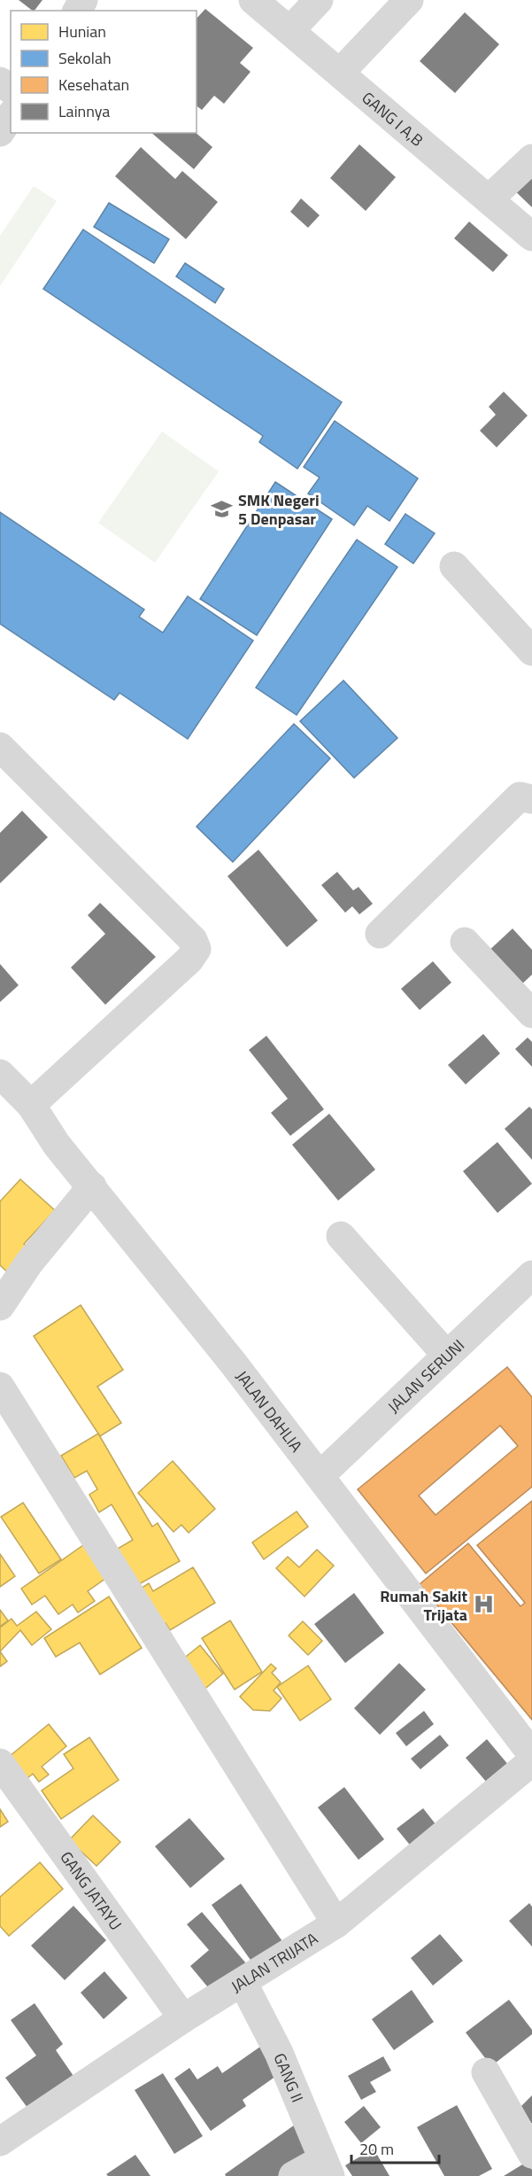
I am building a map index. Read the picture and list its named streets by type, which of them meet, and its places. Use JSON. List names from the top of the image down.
{
  "streets": {
    "street": [
      "GANG I A,B",
      "JALAN SERUNI",
      "JALAN DAHLIA",
      "GANG JATAYU",
      "JALAN TRIJATA",
      "GANG II"
    ]
  },
  "crossings": [
    ["JALAN SERUNI", "JALAN DAHLIA"],
    ["GANG JATAYU", "JALAN TRIJATA"],
    ["JALAN TRIJATA", "GANG II"]
  ],
  "places": {
    "school or university": ["SMK Negeri 5 Denpasar"],
    "hospital": ["Rumah Sakit Trijata"]
  },
  "legend": [
    "Hunian",
    "Sekolah",
    "Kesehatan",
    "Lainnya"
  ],
  "scale_bar": "20 m"
}
